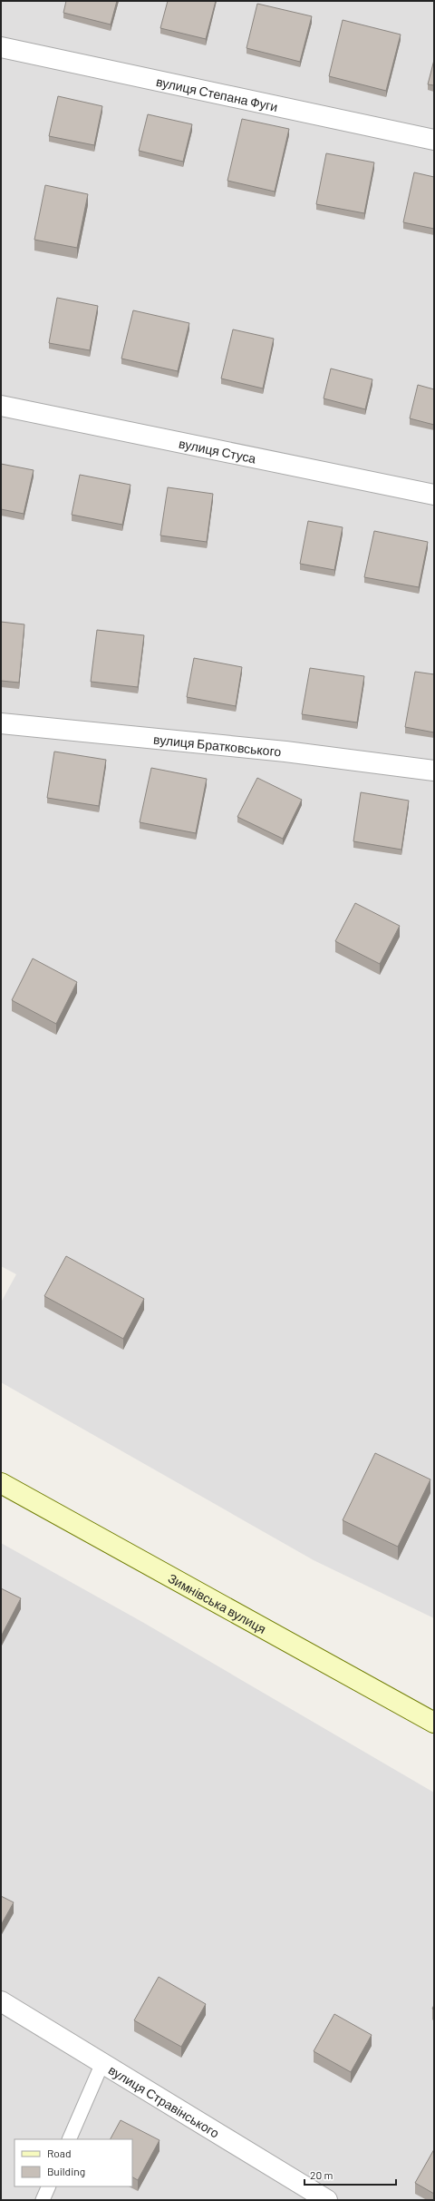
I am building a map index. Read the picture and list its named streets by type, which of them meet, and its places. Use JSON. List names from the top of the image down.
{
  "streets": {
    "main road": ["Зимнівська вулиця"],
    "street": [
      "вулиця Степана Фуги",
      "вулиця Стуса",
      "вулиця Братковського",
      "вулиця Стравінського"
    ]
  },
  "legend": ["Road", "Building"],
  "scale_bar": "20 m"
}
